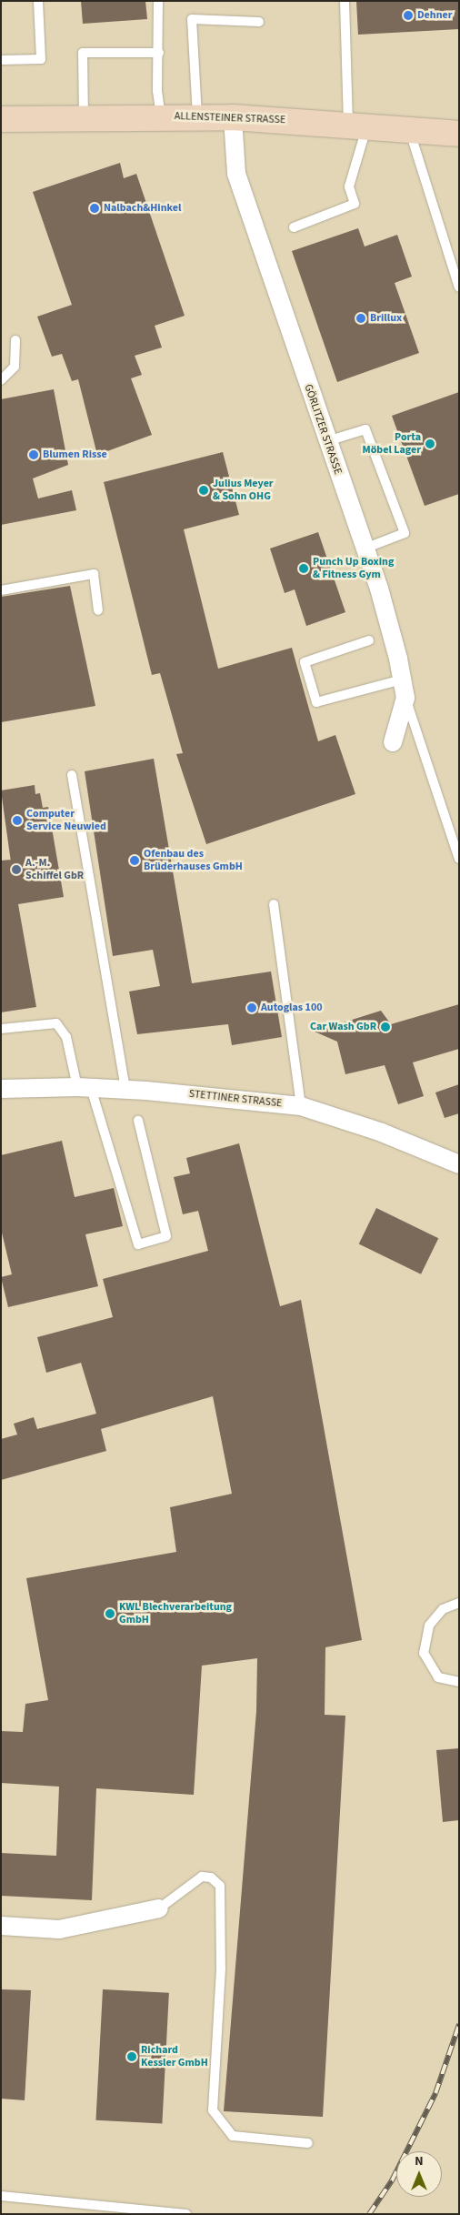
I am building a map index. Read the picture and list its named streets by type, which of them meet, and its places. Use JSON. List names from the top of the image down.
{
  "streets": {
    "street": ["ALLENSTEINER STRASSE", "GÖRLITZER STRASSE", "STETTINER STRASSE"]
  },
  "crossings": [
    ["ALLENSTEINER STRASSE", "GÖRLITZER STRASSE"]
  ],
  "places": [
    "Dehner",
    "Nalbach&Hinkel",
    "Brillux",
    "Porta Möbel Lager",
    "Blumen Risse",
    "Julius Meyer & Sohn OHG",
    "Punch Up Boxing & Fitness Gym",
    "Computer Service Neuwied",
    "Ofenbau des Brüderhauses GmbH",
    "A.-M. Schiffel GbR",
    "Autoglas 100",
    "Car Wash GbR",
    "KWL Blechverarbeitung GmbH",
    "Richard Kessler GmbH"
  ],
  "north": "top"
}
